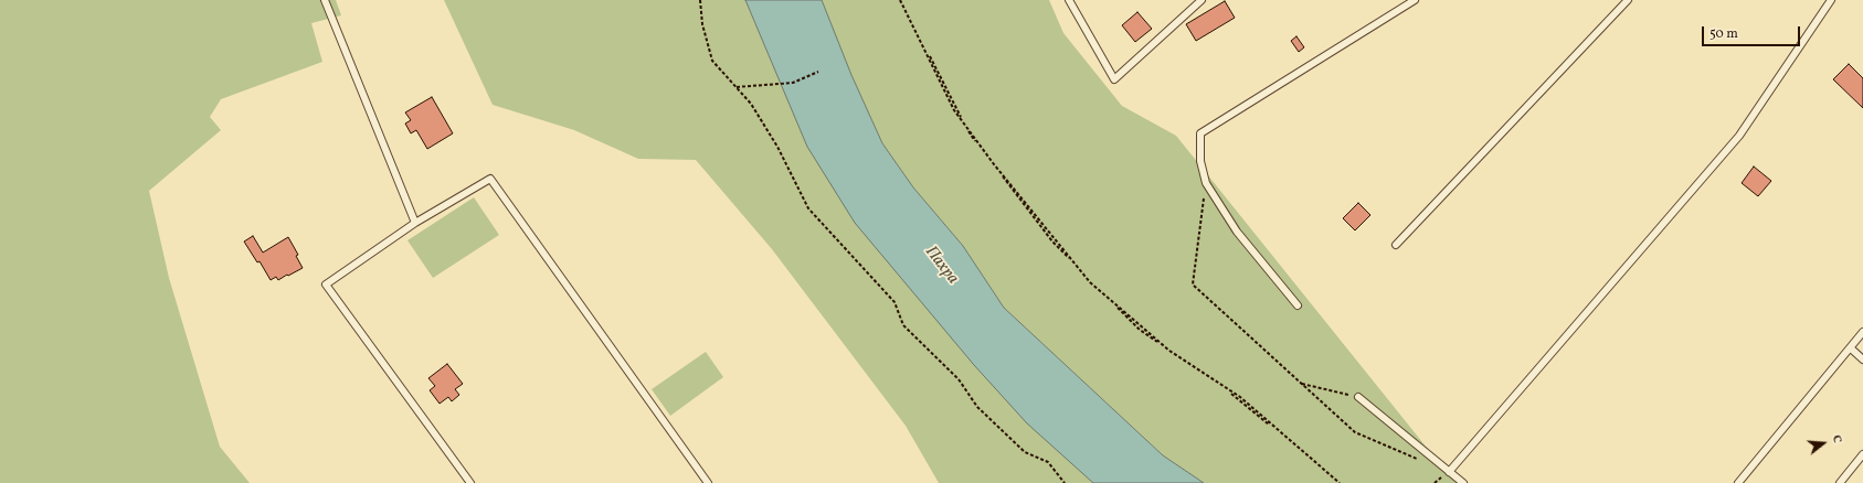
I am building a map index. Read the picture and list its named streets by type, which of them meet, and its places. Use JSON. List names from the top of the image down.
{
  "water": ["Пахра"],
  "scale_bar": "50 m",
  "north": "right"
}
